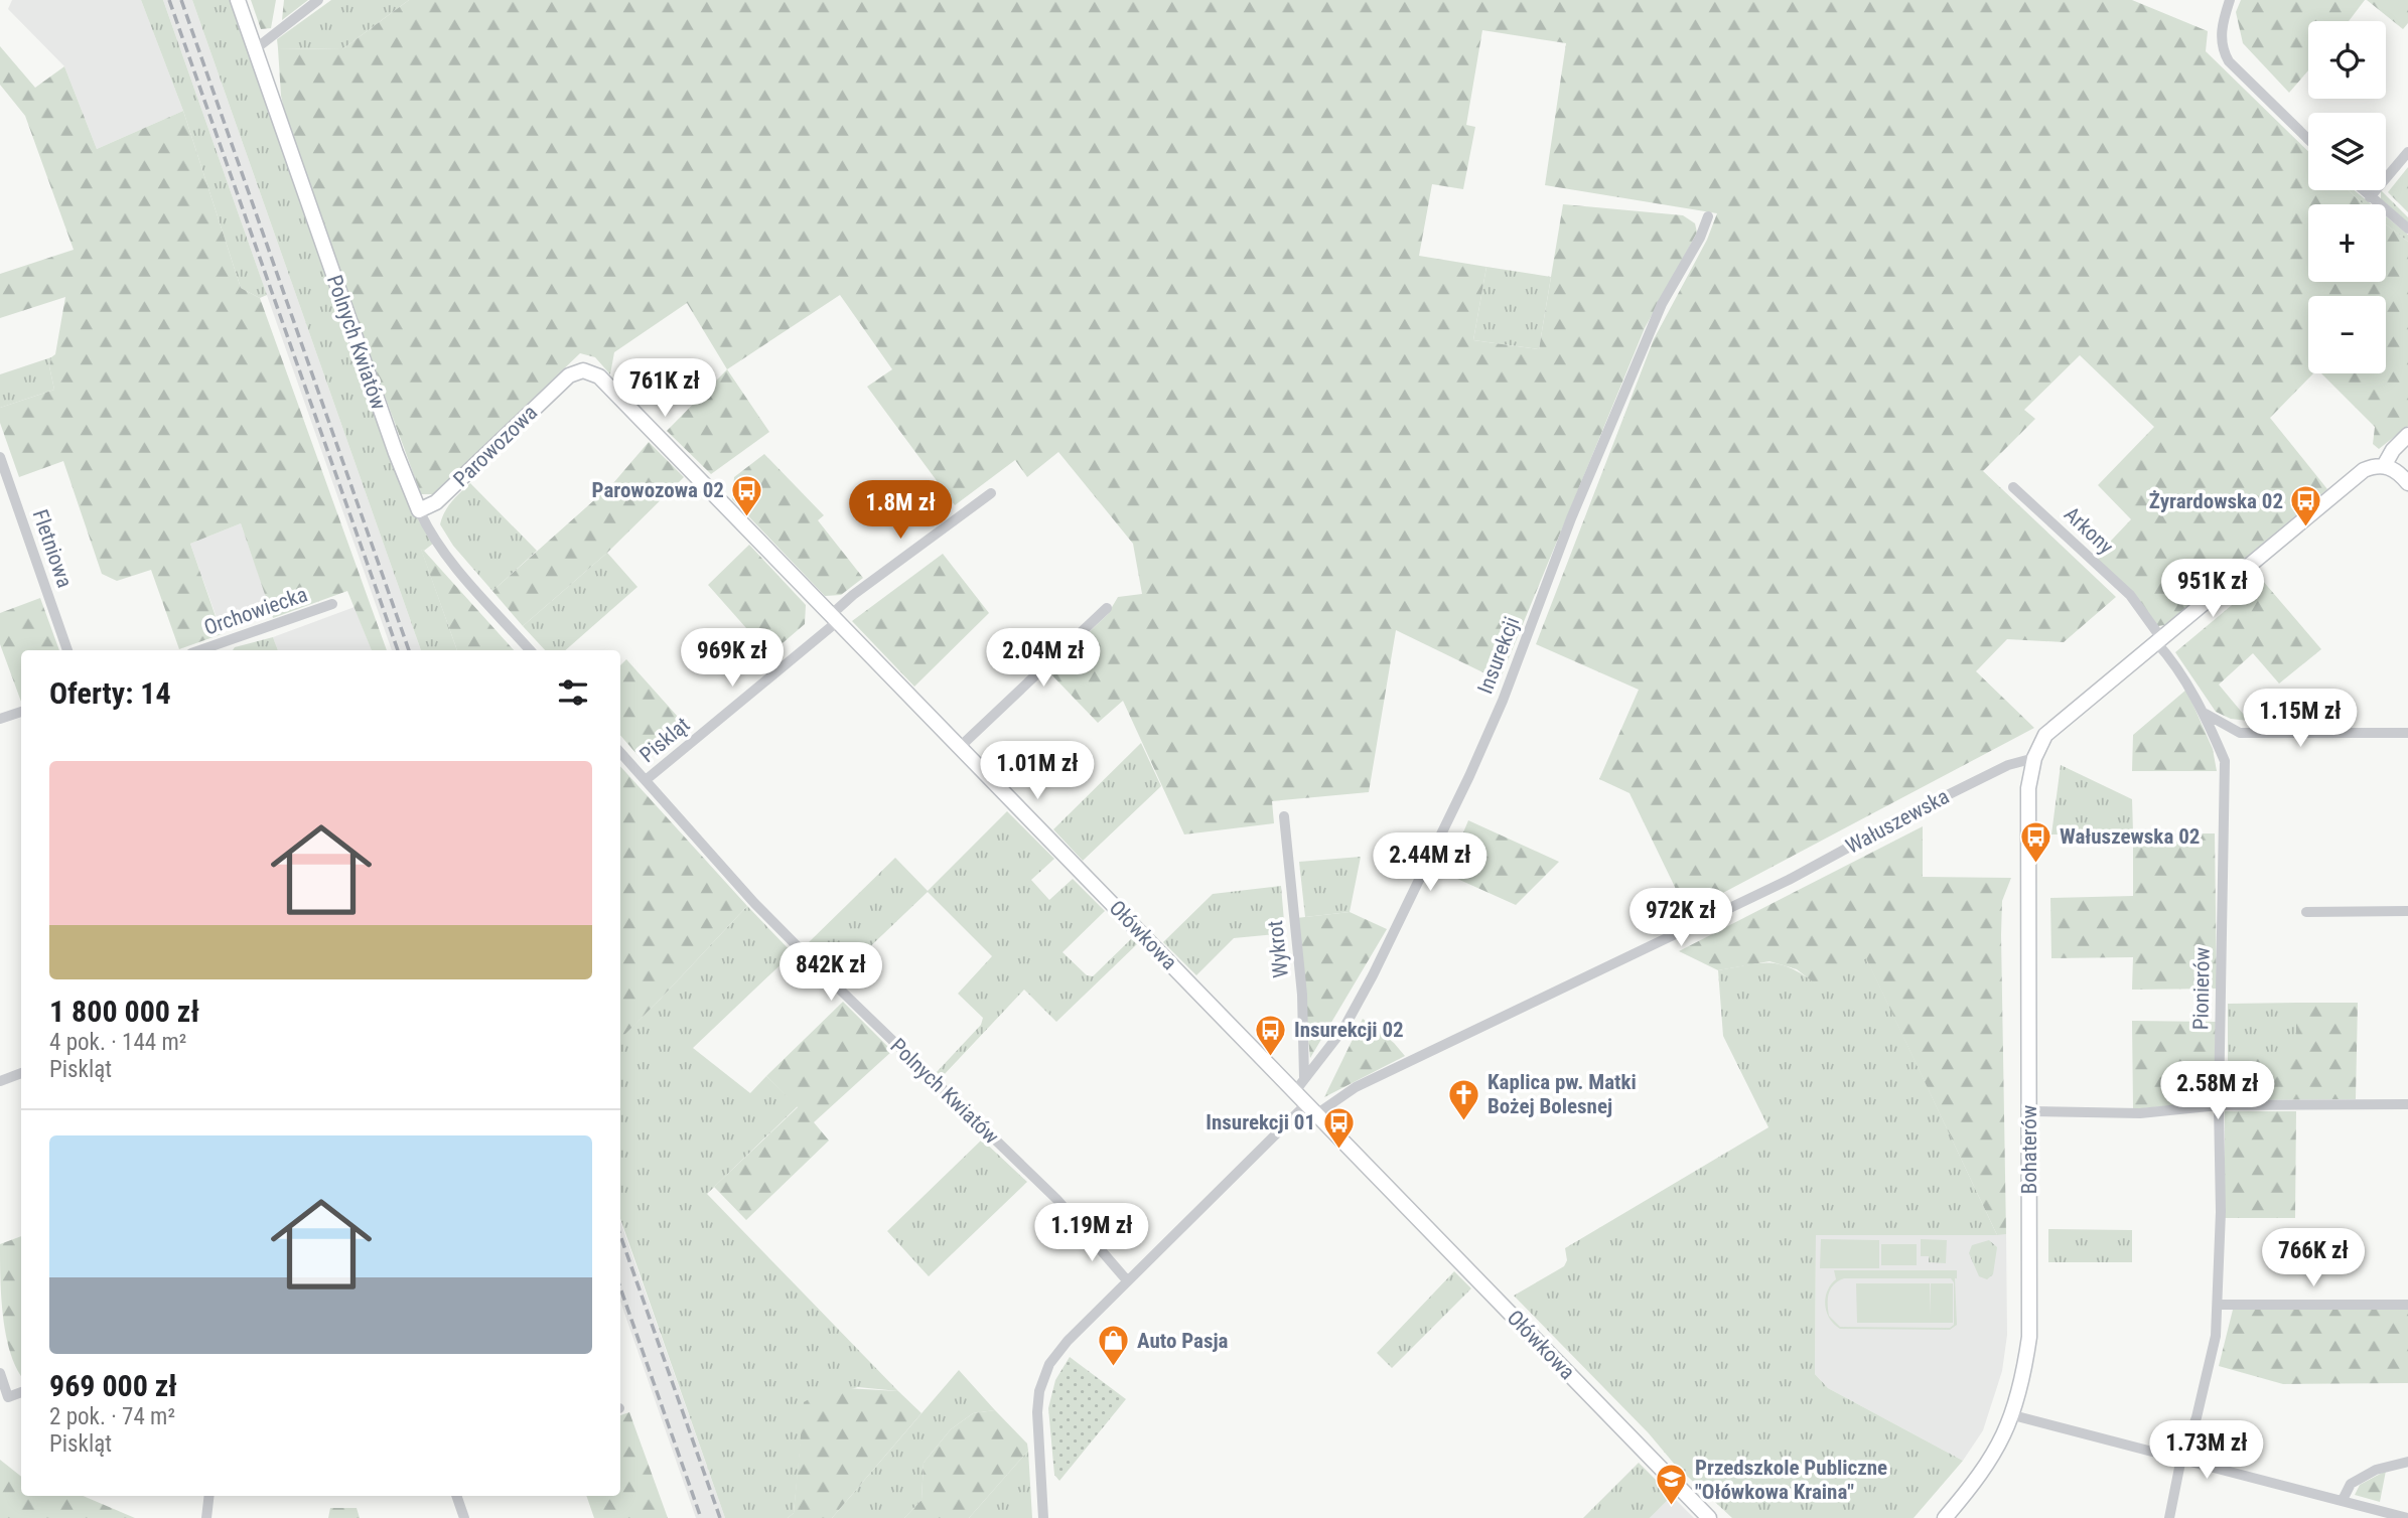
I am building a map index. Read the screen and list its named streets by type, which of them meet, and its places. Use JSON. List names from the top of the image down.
{
  "streets": {
    "street": [
      "Polnych Kwiatów",
      "Parowozowa",
      "Arkony",
      "Fletniowa",
      "Orchowiecka",
      "Insurekcji",
      "Piskląt",
      "Wałuszewska",
      "Ołówkowa",
      "Wykrot",
      "Pionierów",
      "Bohaterów"
    ]
  },
  "crossings": [
    ["Polnych Kwiatów", "Parowozowa"],
    ["Polnych Kwiatów", "Piskląt"],
    ["Polnych Kwiatów", "Wałuszewska"],
    ["Parowozowa", "Ołówkowa"],
    ["Arkony", "Pionierów"],
    ["Insurekcji", "Ołówkowa"],
    ["Insurekcji", "Wykrot"],
    ["Piskląt", "Ołówkowa"],
    ["Wałuszewska", "Ołówkowa"],
    ["Wałuszewska", "Bohaterów"]
  ],
  "places": {
    "bus stop": [
      "Parowozowa 02",
      "Żyrardowska 02",
      "Wałuszewska 02",
      "Insurekcji 02",
      "Insurekcji 01"
    ],
    "church": ["Kaplica pw. Matki Bożej Bolesnej"],
    "shop": ["Auto Pasja"],
    "school or university": ["Przedszkole Publiczne \"Ołówkowa Kraina\""]
  },
  "page": {
    "map_buttons": ["+", "−"],
    "price": [
      "761K zł",
      "1.8M zł",
      "951K zł",
      "969K zł",
      "2.04M zł",
      "1.15M zł",
      "1.01M zł",
      "2.44M zł",
      "972K zł",
      "842K zł",
      "2.58M zł",
      "1.19M zł",
      "766K zł",
      "1.73M zł"
    ],
    "heading": "Oferty: 14",
    "list": [
      {
        "name": "1 800 000 zł",
        "note": "4 pok. · 144 m² · Piskląt"
      },
      {
        "name": "969 000 zł",
        "note": "2 pok. · 74 m² · Piskląt"
      }
    ]
  }
}
